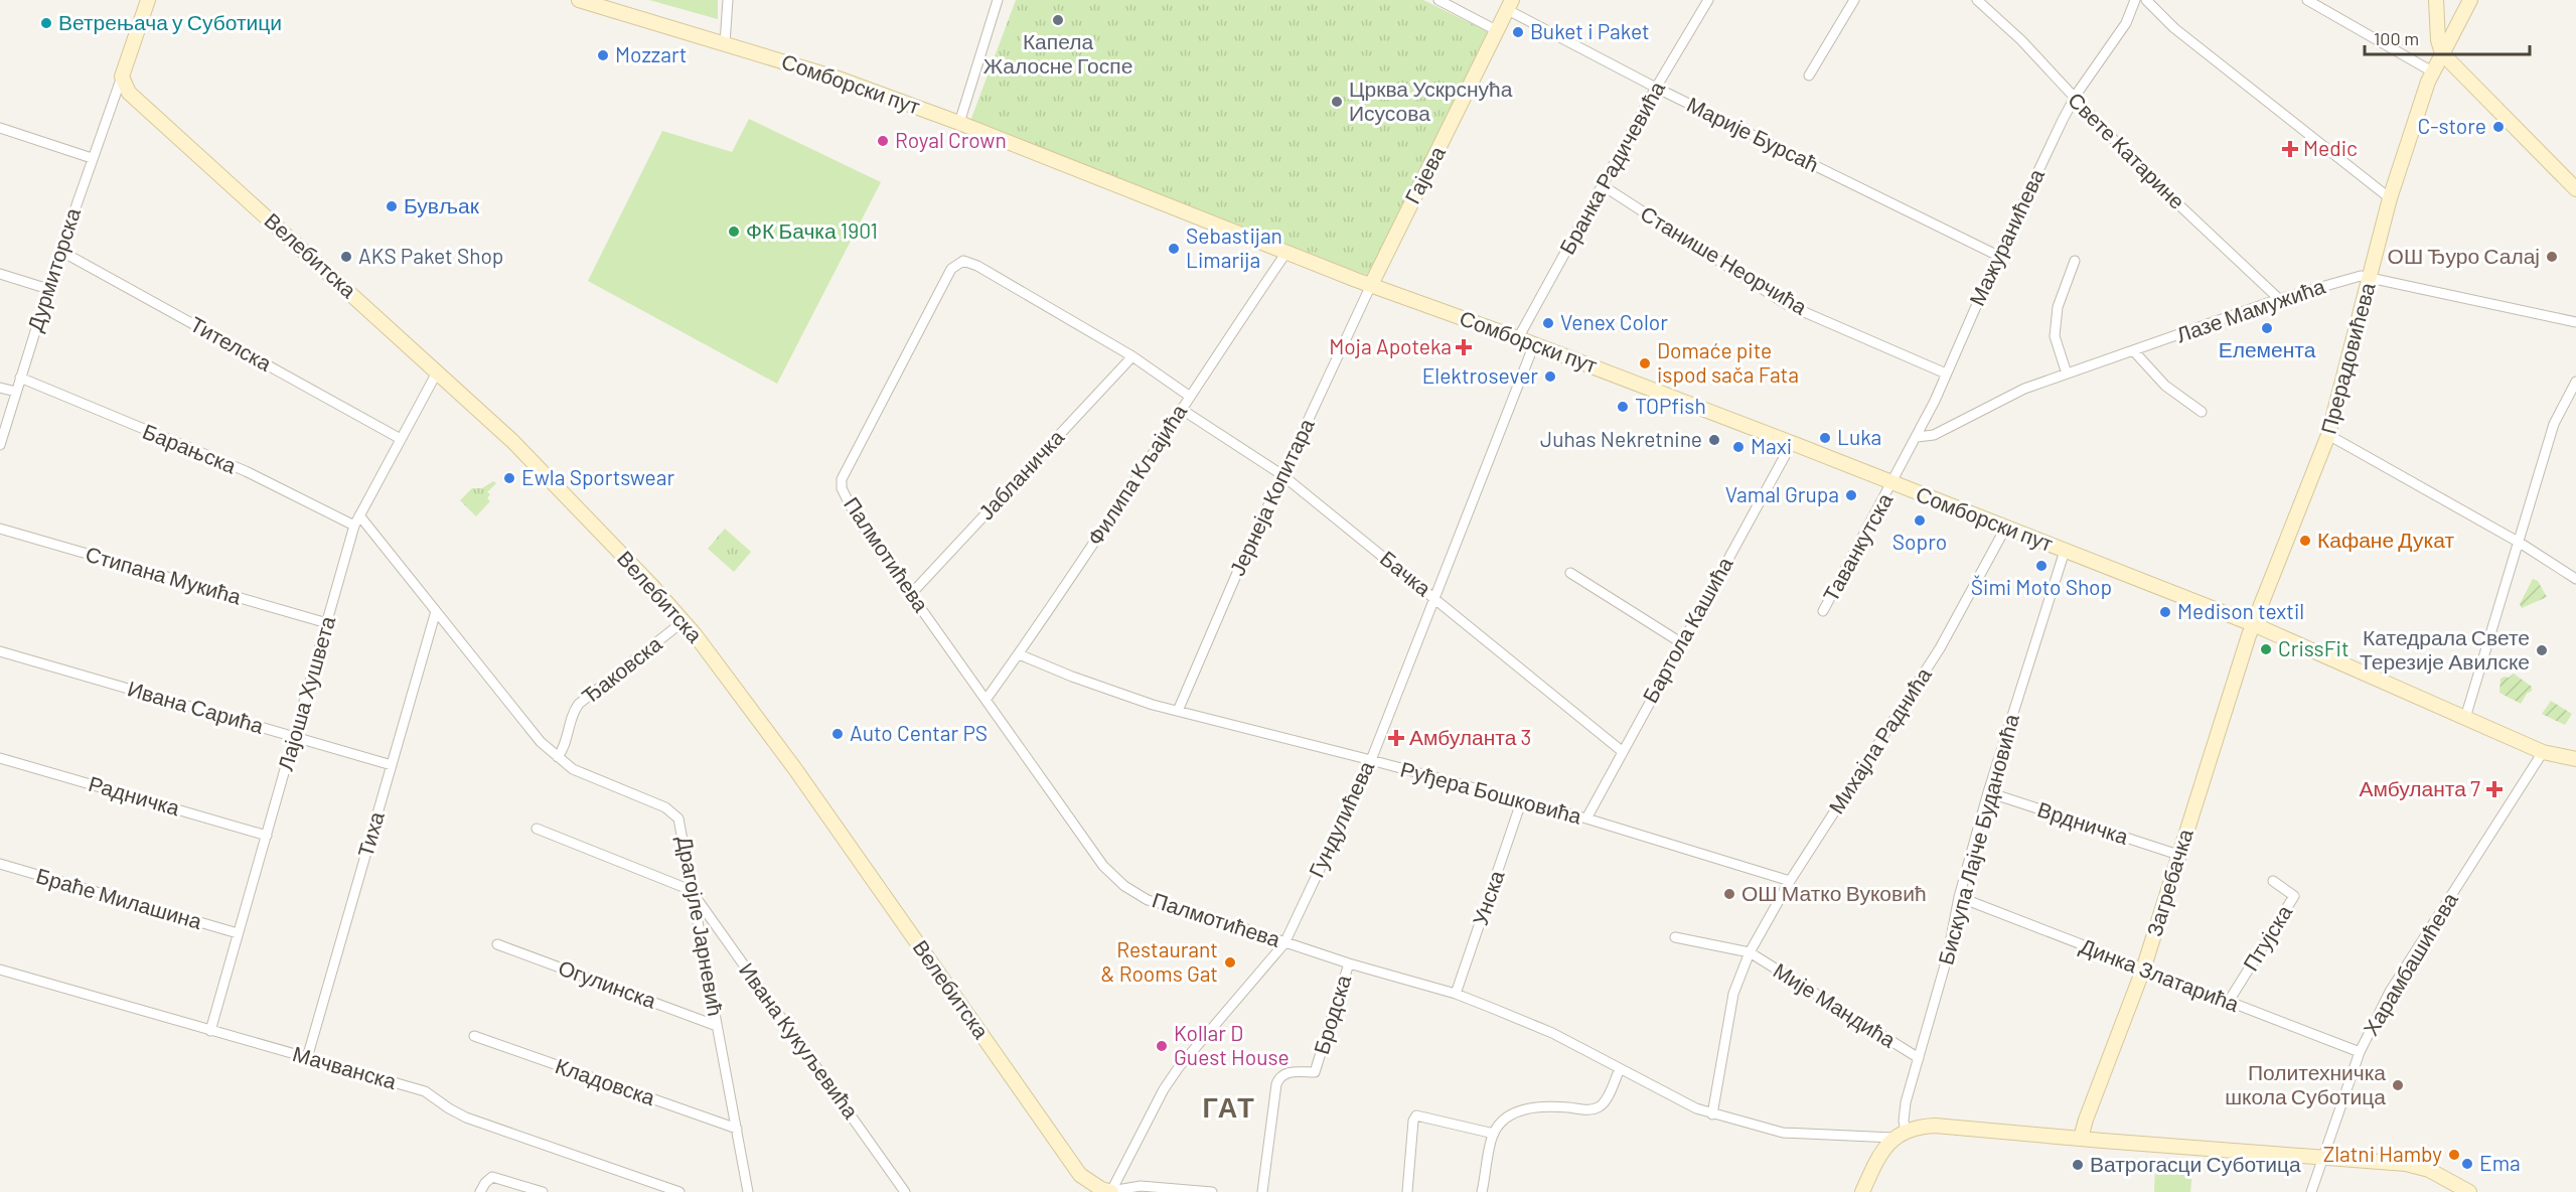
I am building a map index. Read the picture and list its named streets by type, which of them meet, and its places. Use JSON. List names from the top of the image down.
{
  "streets": {
    "main road": [
      "Сомборски пут",
      "Гајева",
      "Велебитска",
      "Дурмиторска",
      "Прерадовићева",
      "Загребачка"
    ],
    "street": [
      "Марије Бурсаћ",
      "Свете Катарине",
      "Бранка Радичевића",
      "Мажуранићева",
      "Станише Неорчића",
      "Лазе Мамужића",
      "Тителска",
      "Барањска",
      "Јабланичка",
      "Филипа Кљајића",
      "Јернеја Копитара",
      "Таванкутска",
      "Палмотићева",
      "Бачка",
      "Стипана Мукића",
      "Бартола Кашића",
      "Ђаковска",
      "Лајоша Хушвета",
      "Ивана Сарића",
      "Михајла Раднића",
      "Руђера Бошковића",
      "Радничка",
      "Гундулићева",
      "Врдничка",
      "Тиха",
      "Бискупа Лајче Будановића",
      "Унска",
      "Браће Милашина",
      "Драгојле Јарневић",
      "Птујска",
      "Харамбашићева",
      "Динка Златарића",
      "Огулинска",
      "Мије Мандића",
      "Бродска",
      "Ивана Кукуљевића",
      "Мачванска",
      "Кладовска"
    ]
  },
  "crossings": [
    ["Сомборски пут", "Бранка Радичевића"],
    ["Сомборски пут", "Гајева"],
    ["Сомборски пут", "Мажуранићева"],
    ["Сомборски пут", "Прерадовићева"],
    ["Сомборски пут", "Филипа Кљајића"],
    ["Сомборски пут", "Јернеја Копитара"],
    ["Сомборски пут", "Таванкутска"],
    ["Сомборски пут", "Бартола Кашића"],
    ["Сомборски пут", "Михајла Раднића"],
    ["Сомборски пут", "Гундулићева"],
    ["Сомборски пут", "Бискупа Лајче Будановића"],
    ["Сомборски пут", "Загребачка"],
    ["Сомборски пут", "Харамбашићева"],
    ["Марије Бурсаћ", "Бранка Радичевића"],
    ["Марије Бурсаћ", "Гајева"],
    ["Марије Бурсаћ", "Мажуранићева"],
    ["Свете Катарине", "Мажуранићева"],
    ["Свете Катарине", "Лазе Мамужића"],
    ["Бранка Радичевића", "Станише Неорчића"],
    ["Гајева", "Јернеја Копитара"],
    ["Мажуранићева", "Станише Неорчића"],
    ["Мажуранићева", "Лазе Мамужића"],
    ["Мажуранићева", "Таванкутска"],
    ["Велебитска", "Дурмиторска"],
    ["Велебитска", "Ђаковска"],
    ["Велебитска", "Лајоша Хушвета"],
    ["Велебитска", "Гундулићева"],
    ["Дурмиторска", "Тителска"],
    ["Дурмиторска", "Барањска"],
    ["Лазе Мамужића", "Прерадовићева"],
    ["Тителска", "Лајоша Хушвета"],
    ["Прерадовићева", "Загребачка"],
    ["Барањска", "Лајоша Хушвета"],
    ["Барањска", "Драгојле Јарневић"],
    ["Јабланичка", "Палмотићева"],
    ["Филипа Кљајића", "Палмотићева"],
    ["Филипа Кљајића", "Бачка"],
    ["Филипа Кљајића", "Руђера Бошковића"],
    ["Јернеја Копитара", "Бачка"],
    ["Јернеја Копитара", "Руђера Бошковића"],
    ["Палмотићева", "Михајла Раднића"],
    ["Палмотићева", "Гундулићева"],
    ["Палмотићева", "Бискупа Лајче Будановића"],
    ["Палмотићева", "Унска"],
    ["Палмотићева", "Бродска"],
    ["Бачка", "Бартола Кашића"],
    ["Бачка", "Гундулићева"],
    ["Стипана Мукића", "Лајоша Хушвета"],
    ["Бартола Кашића", "Руђера Бошковића"],
    ["Ђаковска", "Драгојле Јарневић"],
    ["Лајоша Хушвета", "Ивана Сарића"],
    ["Лајоша Хушвета", "Радничка"],
    ["Лајоша Хушвета", "Браће Милашина"],
    ["Лајоша Хушвета", "Драгојле Јарневић"],
    ["Лајоша Хушвета", "Мачванска"],
    ["Ивана Сарића", "Тиха"],
    ["Михајла Раднића", "Руђера Бошковића"],
    ["Михајла Раднића", "Мије Мандића"],
    ["Руђера Бошковића", "Гундулићева"],
    ["Руђера Бошковића", "Унска"],
    ["Врдничка", "Бискупа Лајче Будановића"],
    ["Врдничка", "Загребачка"],
    ["Тиха", "Драгојле Јарневић"],
    ["Тиха", "Мачванска"],
    ["Бискупа Лајче Будановића", "Динка Златарића"],
    ["Бискупа Лајче Будановића", "Мије Мандића"],
    ["Загребачка", "Динка Златарића"],
    ["Драгојле Јарневић", "Огулинска"],
    ["Драгојле Јарневић", "Ивана Кукуљевића"],
    ["Драгојле Јарневић", "Кладовска"],
    ["Птујска", "Динка Златарића"],
    ["Харамбашићева", "Динка Златарића"]
  ],
  "districts": ["ГАТ"],
  "places": {
    "other": [
      "Капела Жалосне Госпе",
      "Ветрењача у Суботици",
      "Buket i Paket",
      "Mozzart",
      "Црква Ускрснућа Исусова",
      "C-store",
      "Royal Crown",
      "Бувљак",
      "ФК Бачка 1901",
      "Sebastijan Limarija",
      "AKS Paket Shop",
      "ОШ Ђуро Салај",
      "Venex Color",
      "Елемента",
      "Domaće pite ispod sača Fata",
      "Elektrosever",
      "TOPfish",
      "Luka",
      "Juhas Nekretnine",
      "Maxi",
      "Ewla Sportswear",
      "Vamal Grupa",
      "Sopro",
      "Кафане Дукат",
      "Šimi Moto Shop",
      "Medison textil",
      "CrissFit",
      "Катедрала Свете Терезије Авилске",
      "Auto Centar PS",
      "ОШ Матко Вуковић",
      "Restaurant & Rooms Gat",
      "Kollar D Guest House",
      "Политехничка школа Суботица",
      "Zlatni Hamby",
      "Ema",
      "Ватрогасци Суботица"
    ],
    "health": [
      "Medic",
      "Moja Apoteka",
      "Амбуланта 3",
      "Амбуланта 7"
    ]
  },
  "scale_bar": "100 m"
}
